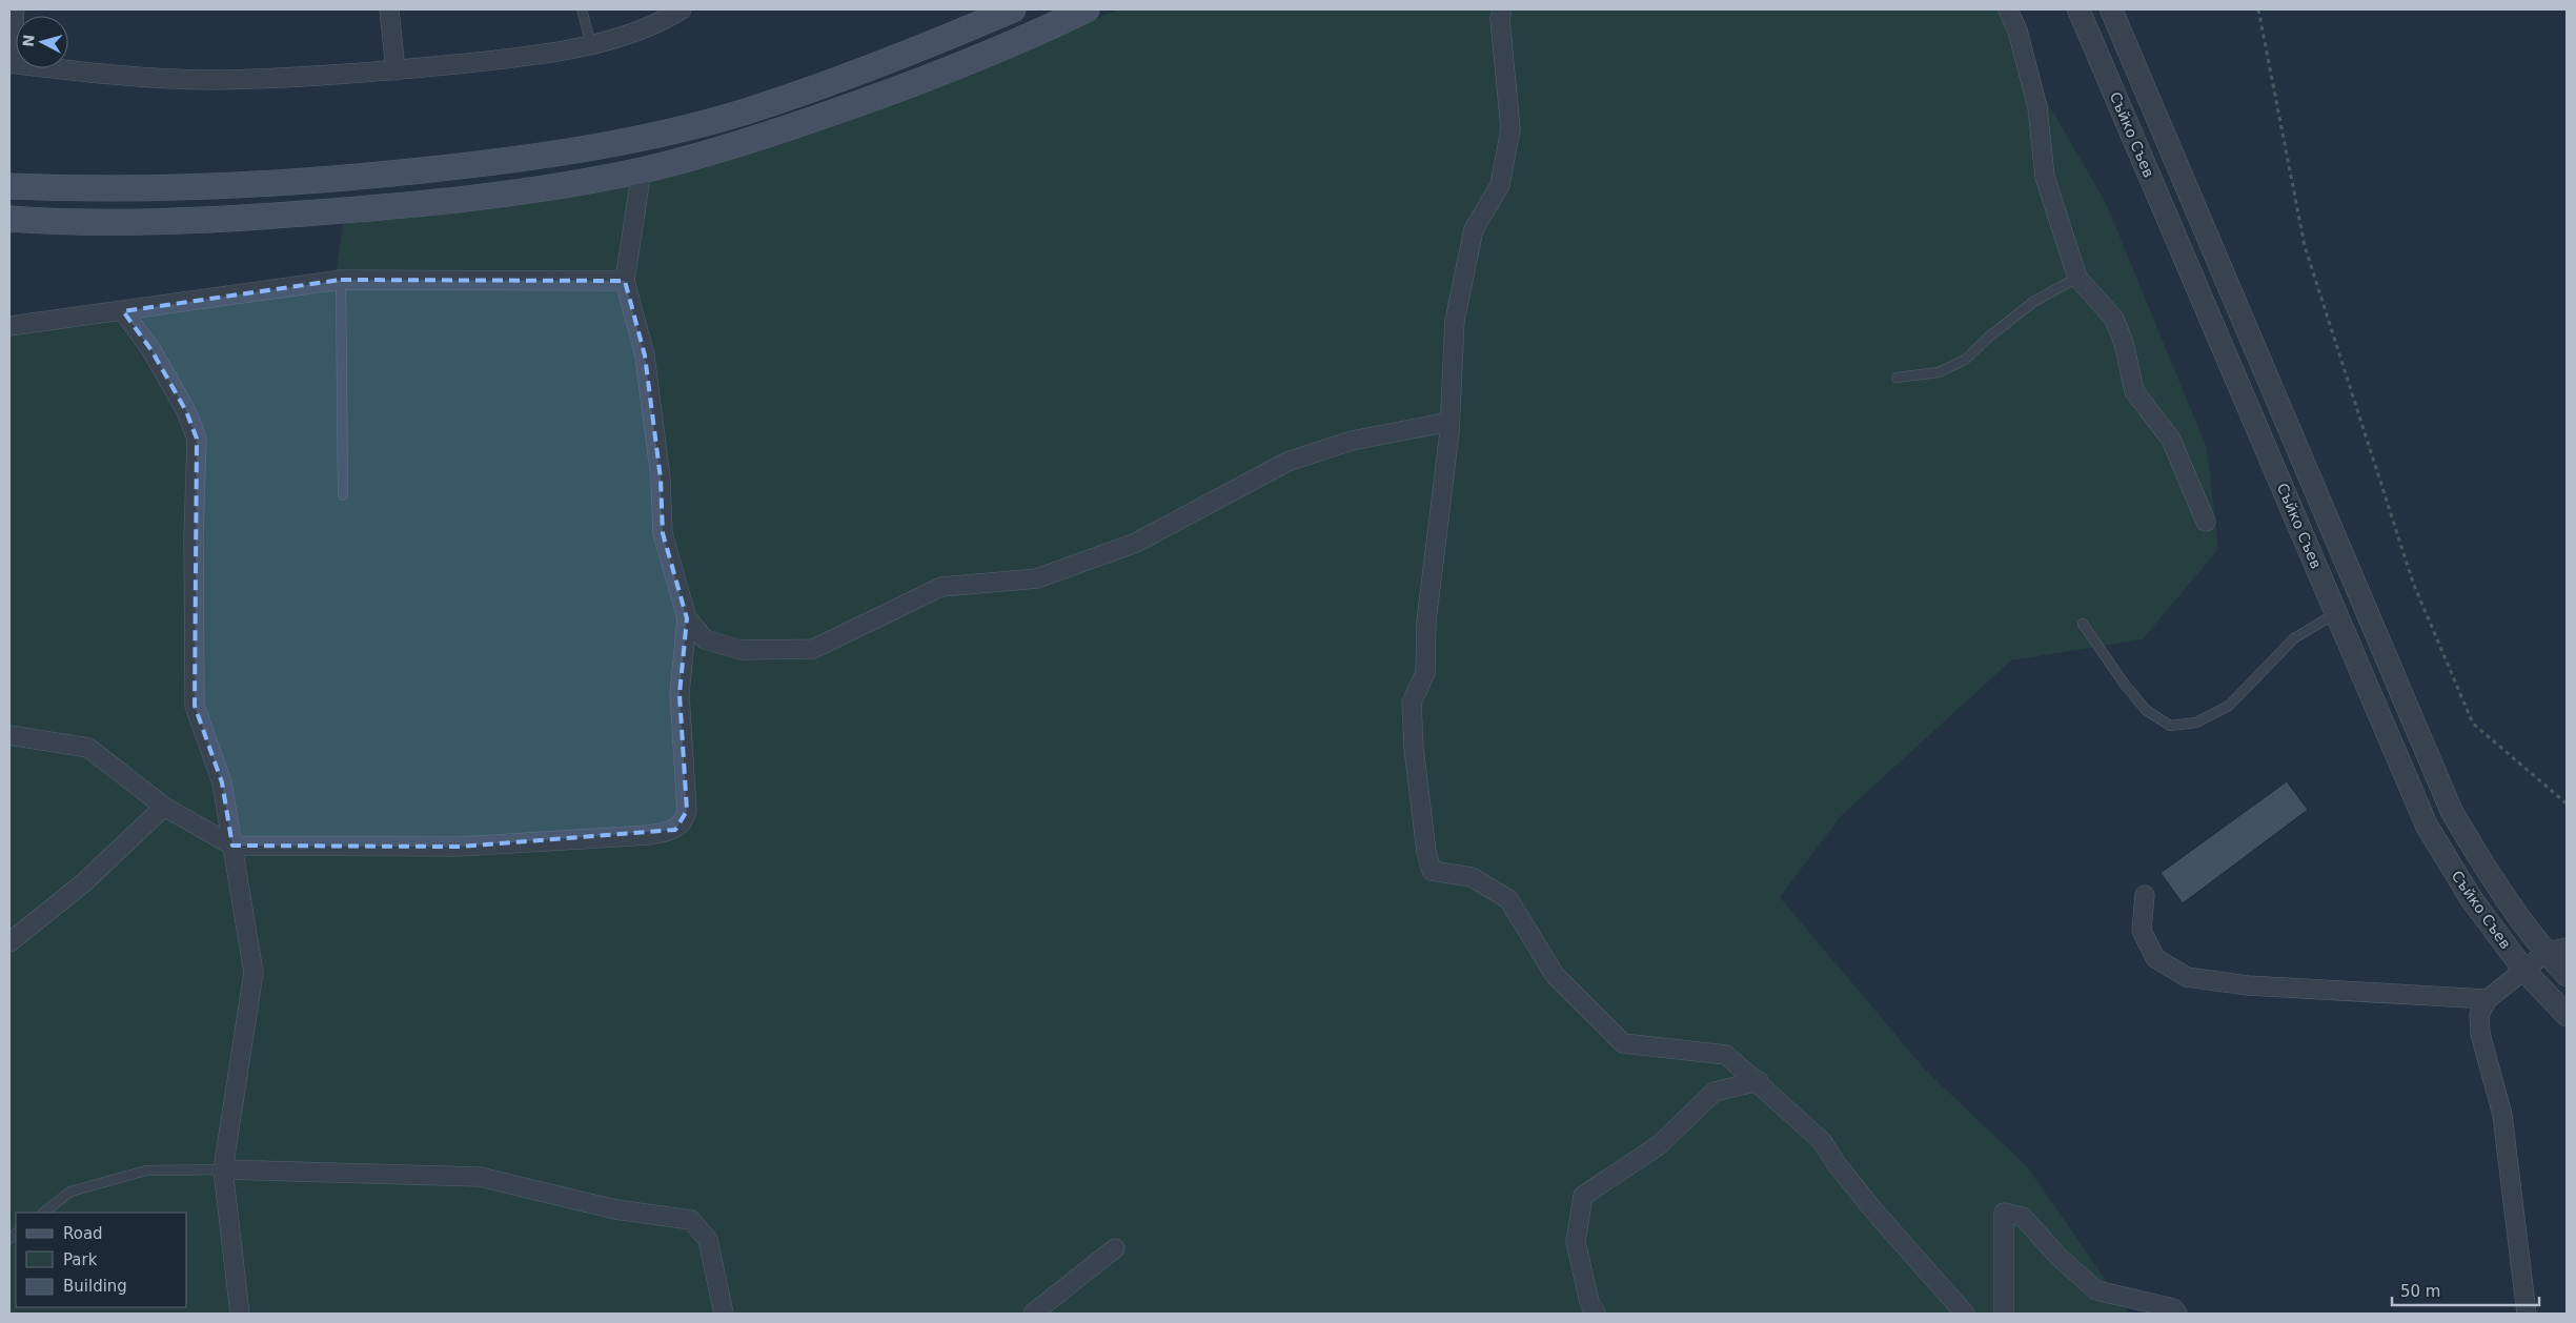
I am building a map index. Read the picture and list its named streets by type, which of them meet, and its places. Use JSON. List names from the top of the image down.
{
  "streets": {
    "street": ["Съйко Съев"]
  },
  "legend": ["Road", "Park", "Building"],
  "scale_bar": "50 m",
  "north": "left"
}
